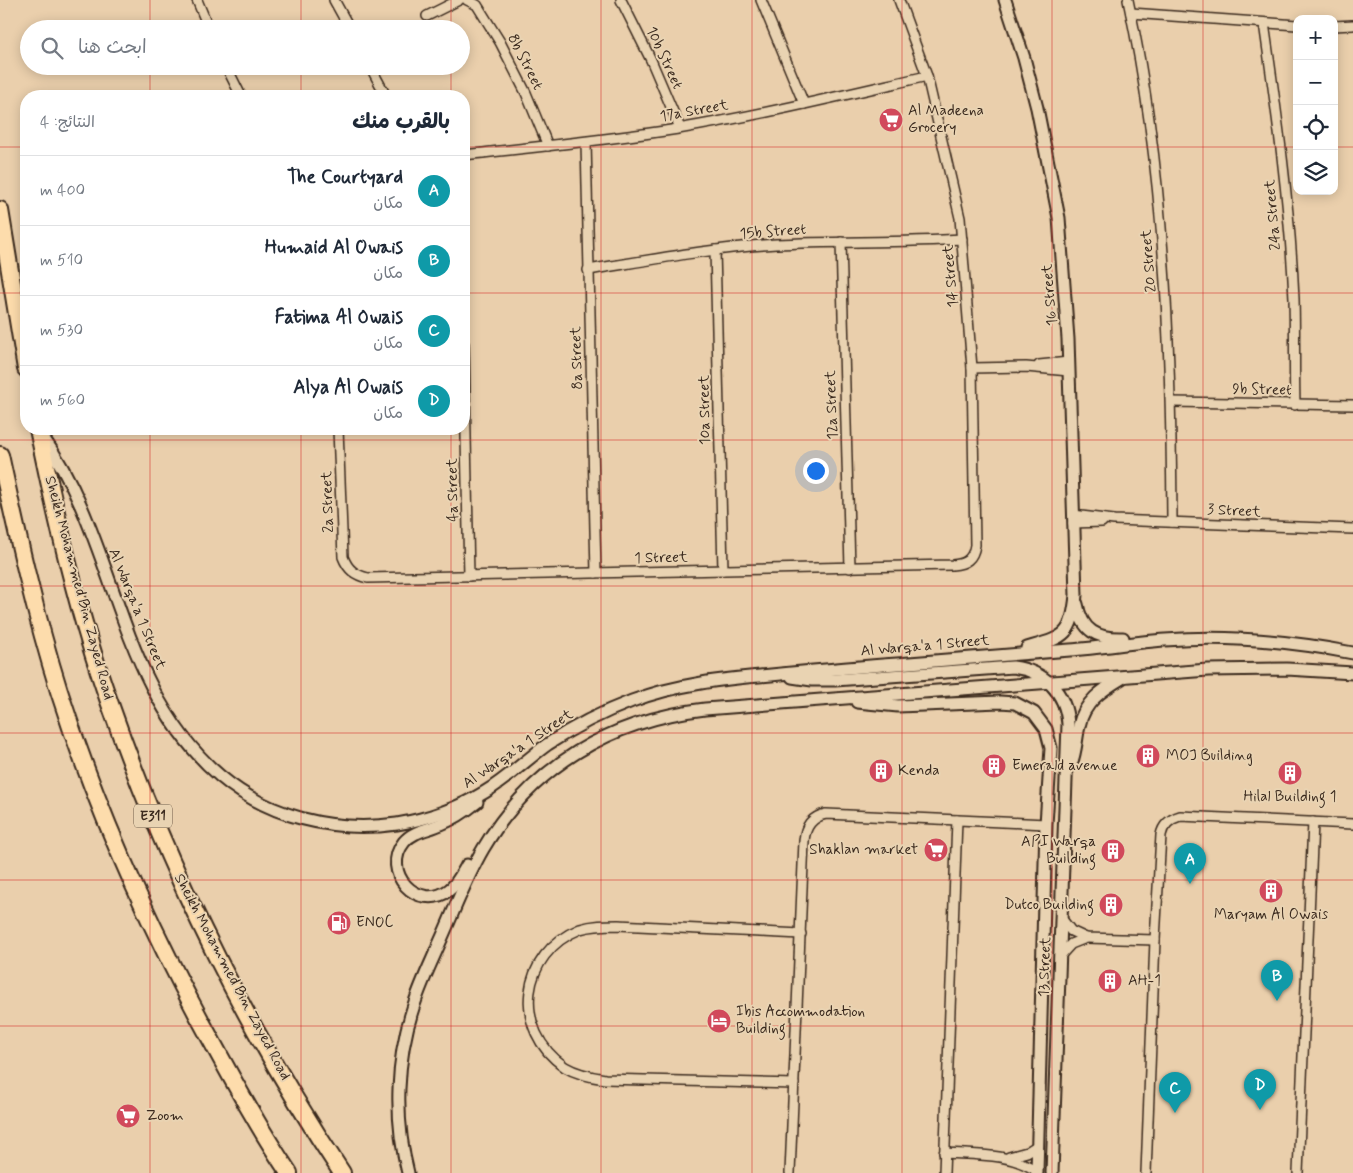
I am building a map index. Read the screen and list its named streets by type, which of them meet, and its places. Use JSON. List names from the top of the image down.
{
  "streets": {
    "highway": ["Sheikh Mohammed Bin Zayed Road", "E311"],
    "street": [
      "10b Street",
      "8b Street",
      "17a Street",
      "24a Street",
      "15b Street",
      "20 Street",
      "14 Street",
      "16 Street",
      "8a Street",
      "9b Street",
      "12a Street",
      "10a Street",
      "4a Street",
      "2a Street",
      "3 Street",
      "1 Street",
      "Al Warqa'a 1 Street",
      "13 Street"
    ]
  },
  "crossings": [
    ["10b Street", "17a Street"],
    ["8b Street", "17a Street"],
    ["17a Street", "14 Street"],
    ["17a Street", "8a Street"],
    ["24a Street", "9b Street"],
    ["15b Street", "14 Street"],
    ["15b Street", "8a Street"],
    ["15b Street", "12a Street"],
    ["15b Street", "10a Street"],
    ["20 Street", "9b Street"],
    ["20 Street", "3 Street"],
    ["14 Street", "1 Street"],
    ["16 Street", "3 Street"],
    ["16 Street", "Al Warqa'a 1 Street"],
    ["8a Street", "1 Street"],
    ["12a Street", "1 Street"],
    ["10a Street", "1 Street"],
    ["4a Street", "1 Street"],
    ["2a Street", "1 Street"],
    ["Al Warqa'a 1 Street", "13 Street"]
  ],
  "places": {
    "supermarket": ["Al Madeena Grocery", "Shaklan market", "Zoom"],
    "building": [
      "MOJ Building",
      "Emerald avenue",
      "Kenda",
      "Hilal Building 1",
      "API Warqa Building",
      "Maryam Al Owais",
      "Dutco Building",
      "AH-1"
    ],
    "fuel station": ["ENOC"],
    "hotel": ["Ibis Accommodation Building"]
  },
  "page": {
    "map_buttons": ["+", "−"],
    "search": "ابحث هنا",
    "heading": ["بالقرب منك", "النتائج: 4"],
    "list": [
      {
        "mark": "A",
        "name": "The Courtyard",
        "note": "مكان",
        "value": "400 m"
      },
      {
        "mark": "B",
        "name": "Humaid Al Owais",
        "note": "مكان",
        "value": "510 m"
      },
      {
        "mark": "C",
        "name": "Fatima Al Owais",
        "note": "مكان",
        "value": "530 m"
      },
      {
        "mark": "D",
        "name": "Alya Al Owais",
        "note": "مكان",
        "value": "560 m"
      }
    ],
    "pins": [
      "A",
      "B",
      "D",
      "C"
    ]
  }
}
